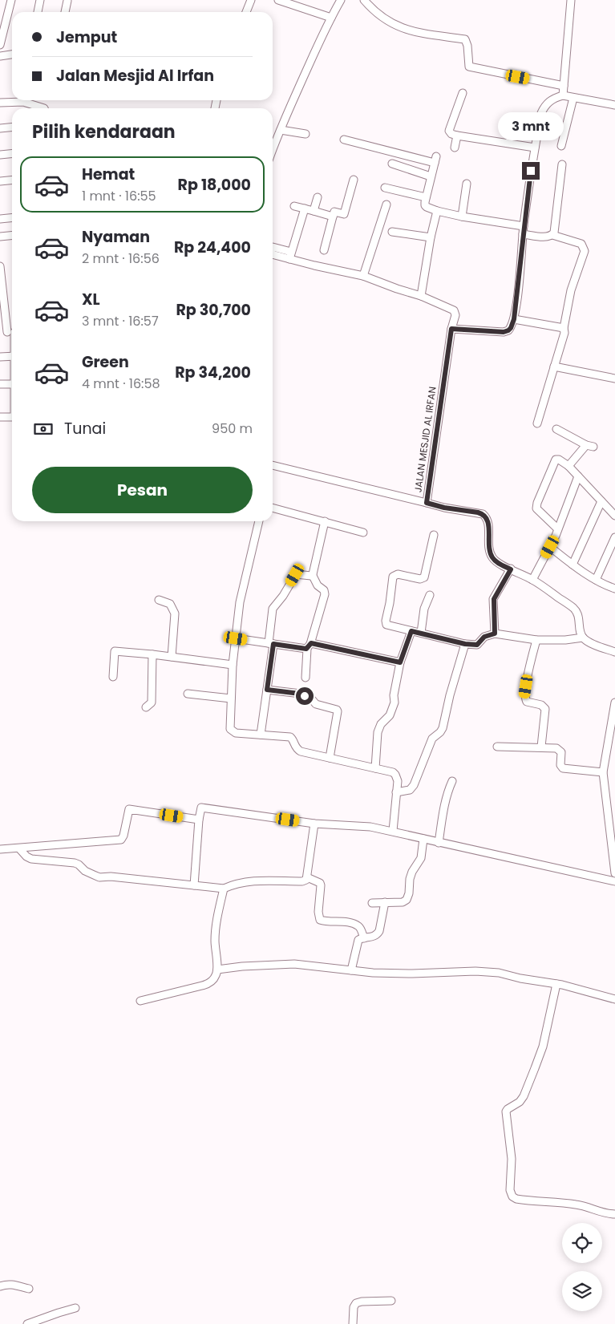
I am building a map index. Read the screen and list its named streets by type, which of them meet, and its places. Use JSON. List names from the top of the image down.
{
  "streets": {
    "street": ["JALAN MESJID AL IRFAN"]
  },
  "page": {
    "banner": ["Jemput", "Jalan Mesjid Al Irfan"],
    "heading": "Pilih kendaraan",
    "bubble": "3 mnt",
    "list": [
      {
        "name": "Hemat",
        "note": "1 mnt · 16:55",
        "value": "Rp 18,000"
      },
      {
        "name": "Nyaman",
        "note": "2 mnt · 16:56",
        "value": "Rp 24,400"
      },
      {
        "name": "XL",
        "note": "3 mnt · 16:57",
        "value": "Rp 30,700"
      },
      {
        "name": "Green",
        "note": "4 mnt · 16:58",
        "value": "Rp 34,200"
      }
    ],
    "pay": ["Tunai", "950 m"],
    "buttons": "Pesan"
  }
}
